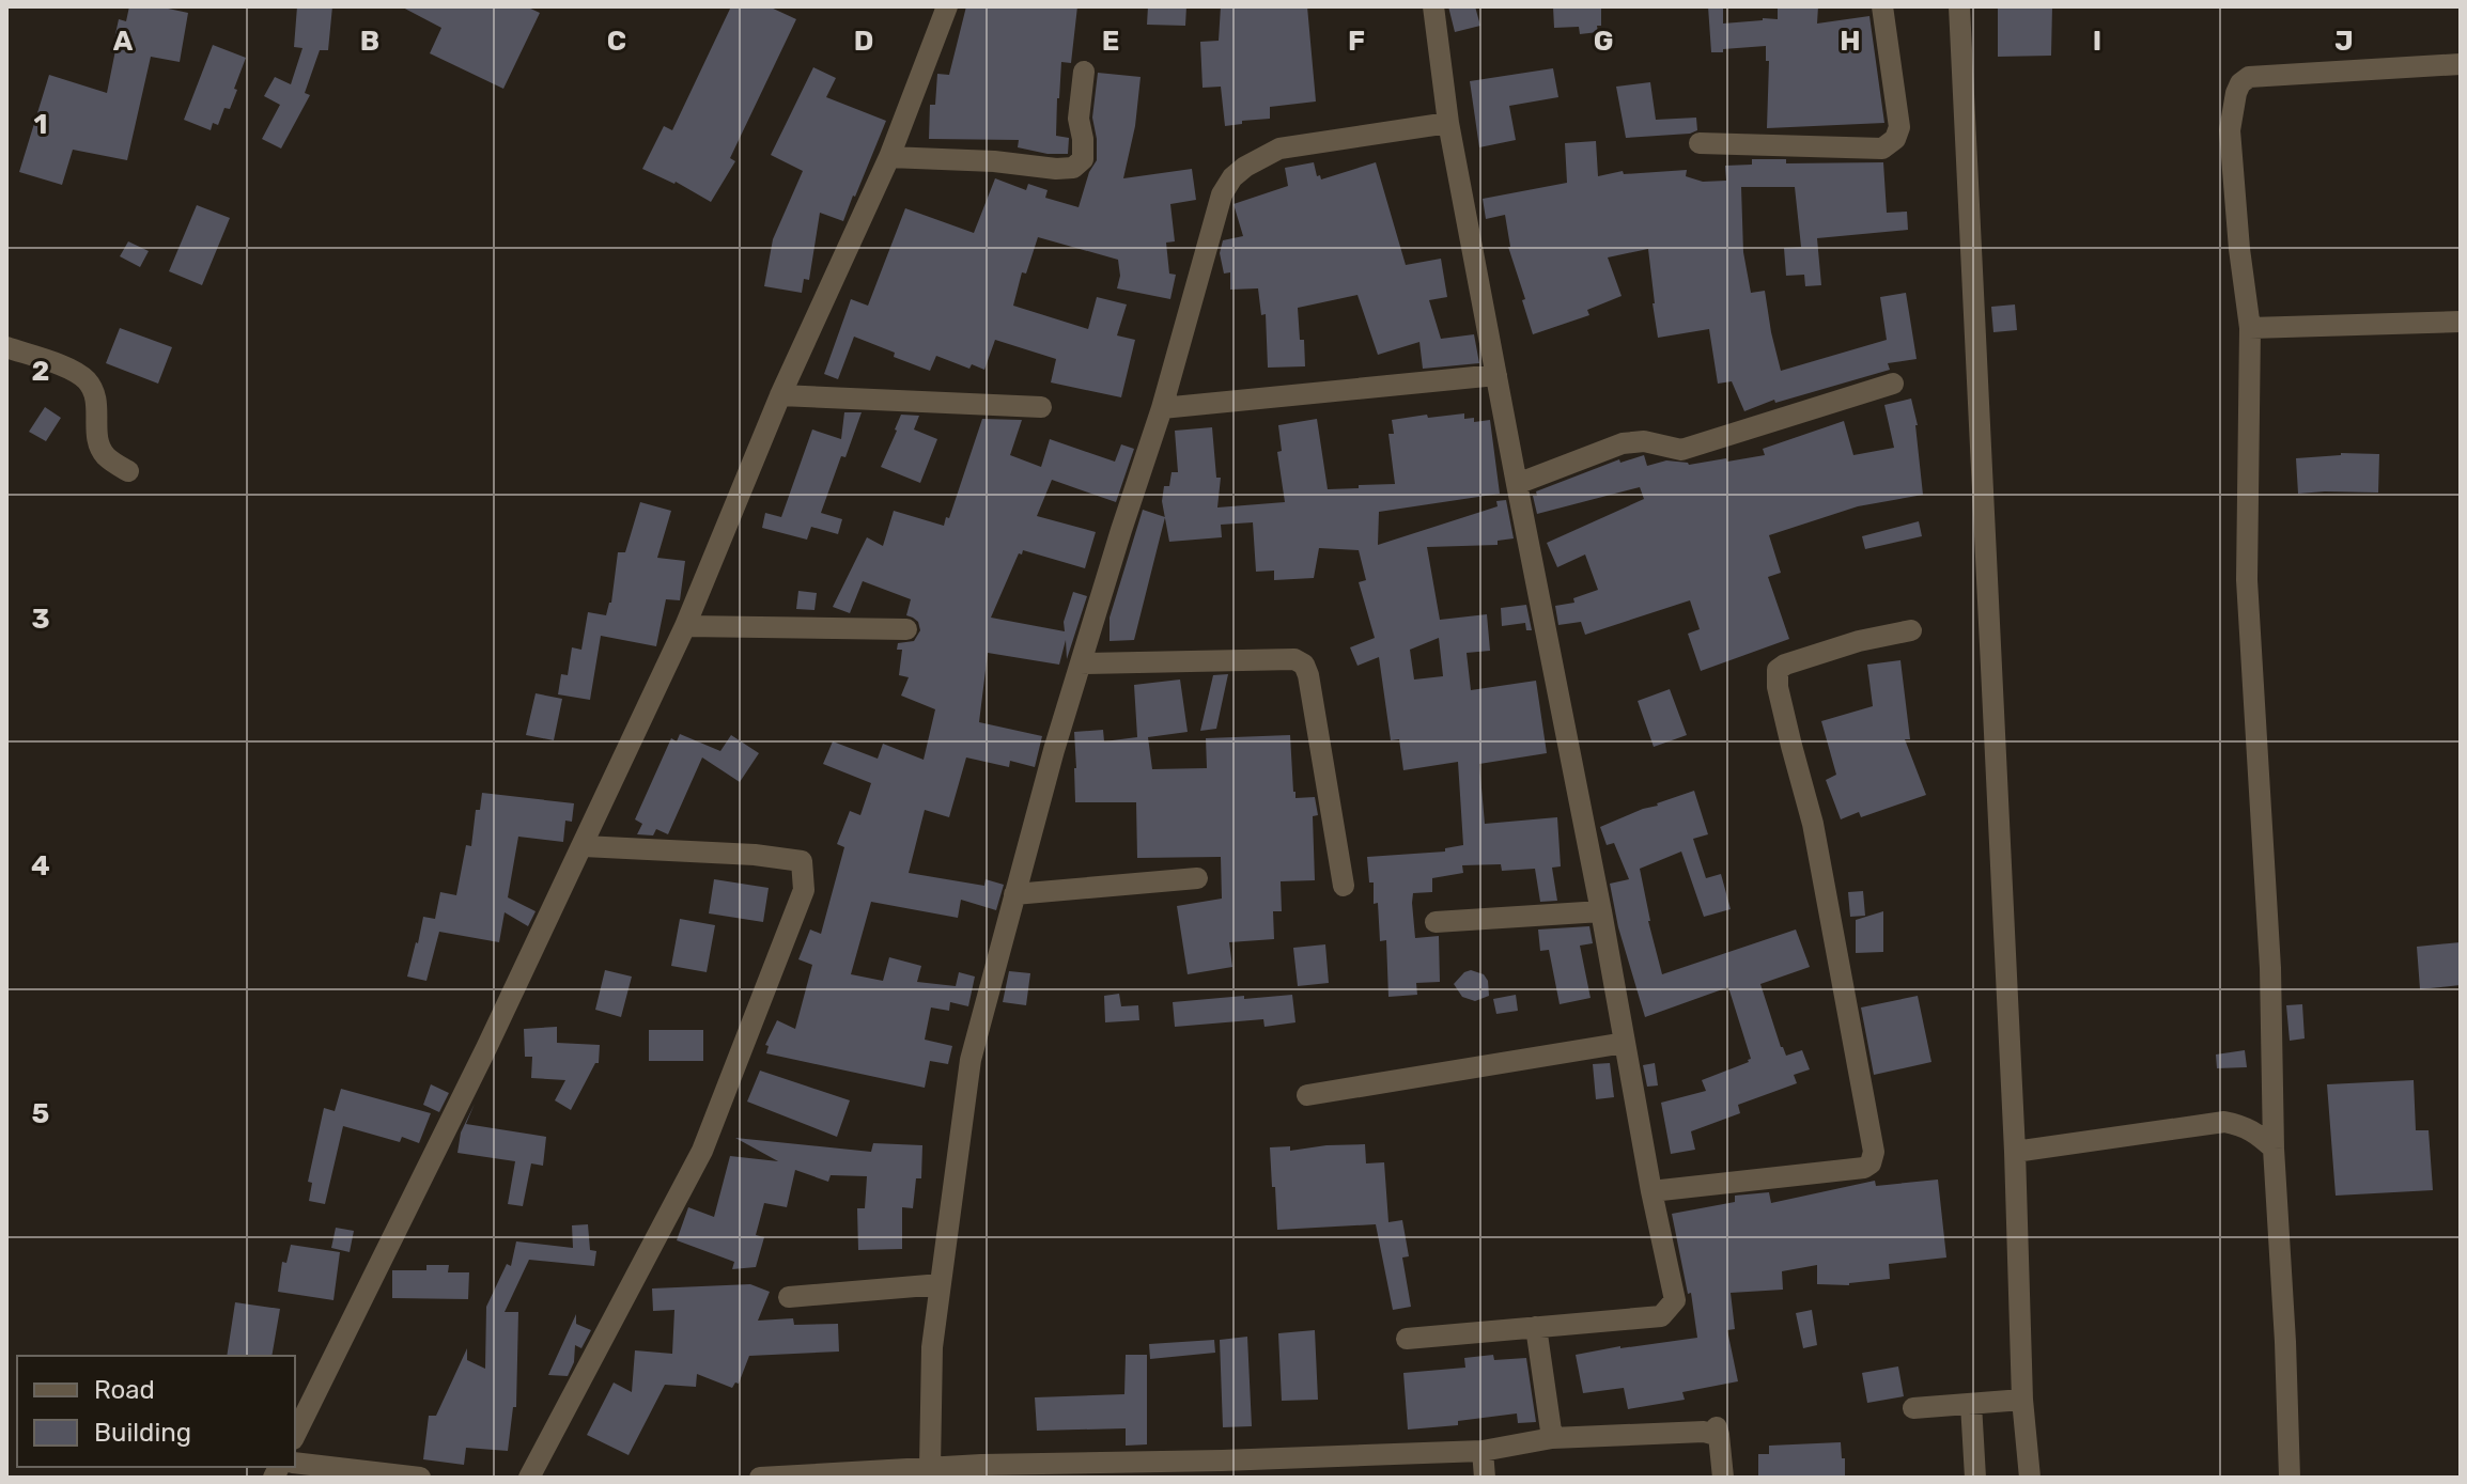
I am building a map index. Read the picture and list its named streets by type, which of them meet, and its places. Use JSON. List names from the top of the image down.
{
  "legend": ["Road", "Building"],
  "grid": {
    "columns": [
      "A",
      "B",
      "C",
      "D",
      "E",
      "F",
      "G",
      "H",
      "I",
      "J"
    ],
    "rows": [
      "1",
      "2",
      "3",
      "4",
      "5"
    ]
  }
}
